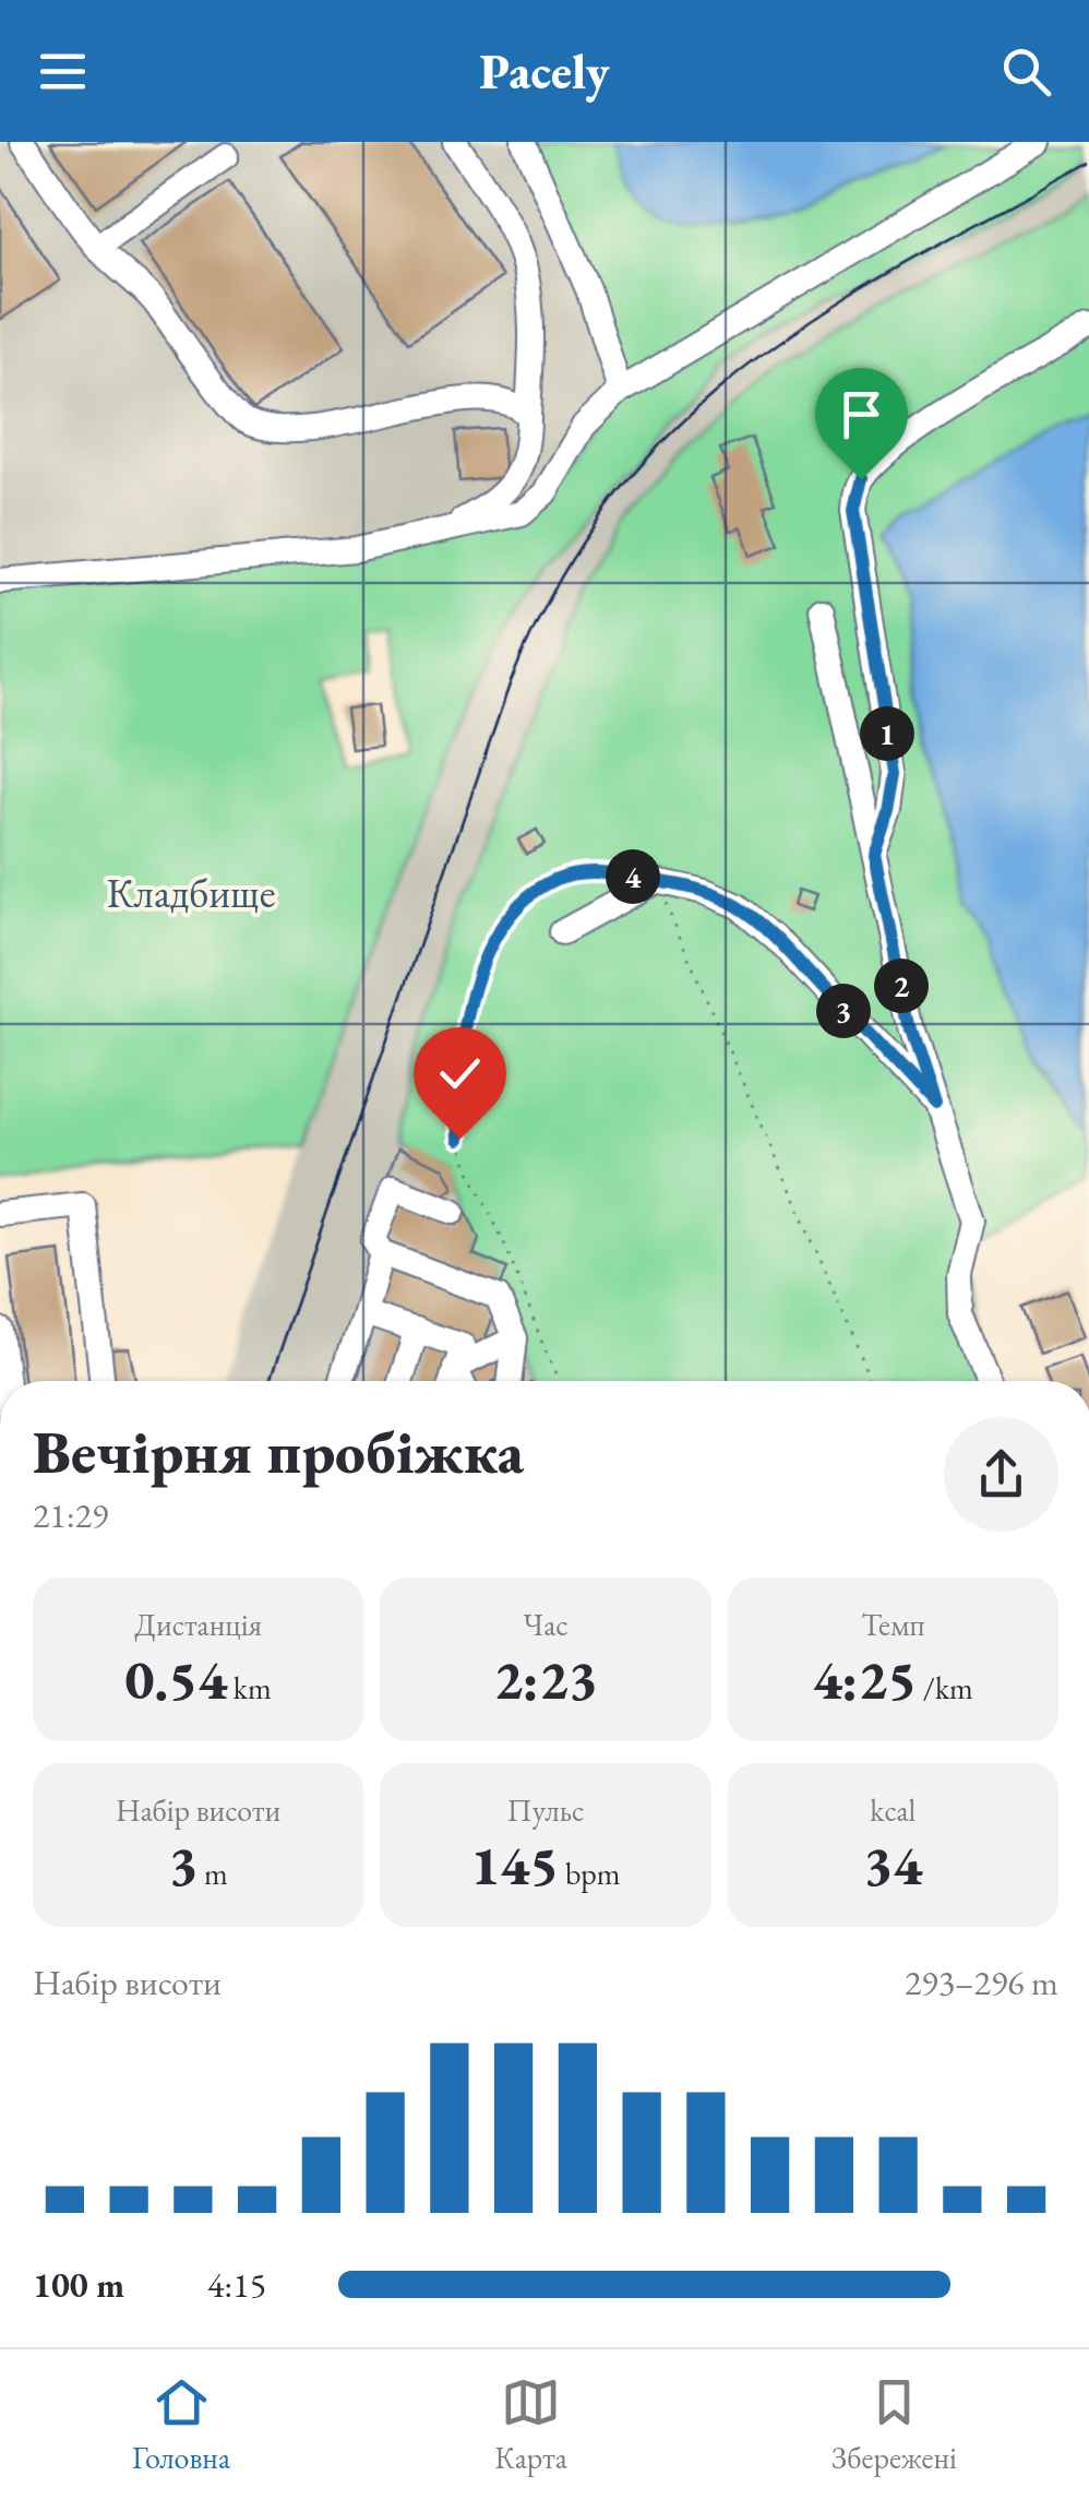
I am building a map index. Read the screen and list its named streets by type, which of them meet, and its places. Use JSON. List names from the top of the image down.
{
  "parks": ["Кладбище"],
  "page": {
    "header": "Pacely",
    "pins": [
      "1",
      "4",
      "2",
      "3"
    ],
    "heading": ["Вечірня пробіжка", "21:29"],
    "stats": [
      ["Дистанція", "0.54 km"],
      ["Час", "2:23"],
      ["Темп", "4:25 /km"],
      ["Набір висоти", "3 m"],
      ["Пульс", "145 bpm"],
      ["kcal", "34"]
    ],
    "chart": ["Набір висоти", "293–296 m"],
    "list": [
      {
        "name": "100 m",
        "note": "4:15"
      }
    ],
    "tabs": ["Головна", "Карта", "Збережені"]
  }
}
